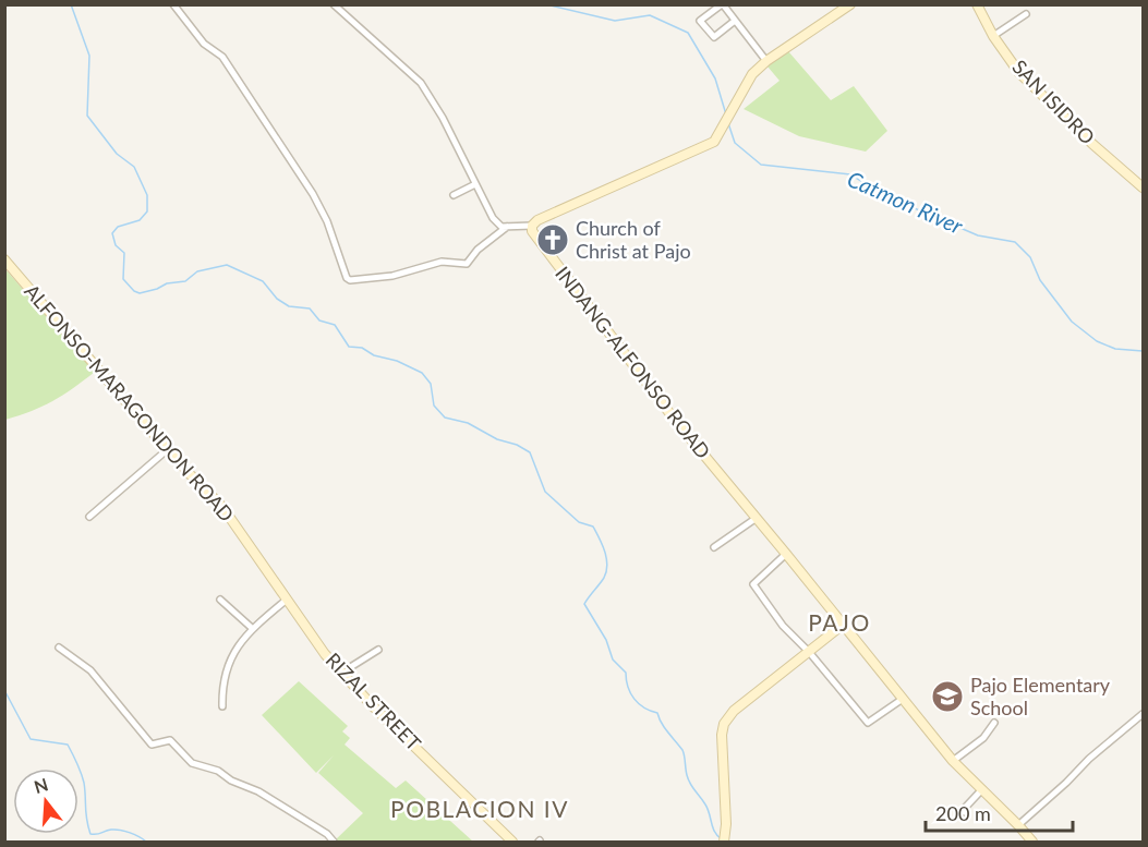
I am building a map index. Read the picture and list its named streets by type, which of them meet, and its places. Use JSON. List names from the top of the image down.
{
  "streets": {
    "main road": [
      "SAN ISIDRO",
      "INDANG-ALFONSO ROAD",
      "ALFONSO-MARAGONDON ROAD",
      "RIZAL STREET"
    ]
  },
  "crossings": [
    ["ALFONSO-MARAGONDON ROAD", "RIZAL STREET"]
  ],
  "districts": ["PAJO", "POBLACION IV"],
  "water": ["Catmon River"],
  "places": {
    "church": ["Church of Christ at Pajo"],
    "school or university": ["Pajo Elementary School"]
  },
  "scale_bar": "200 m",
  "north": "top"
}
